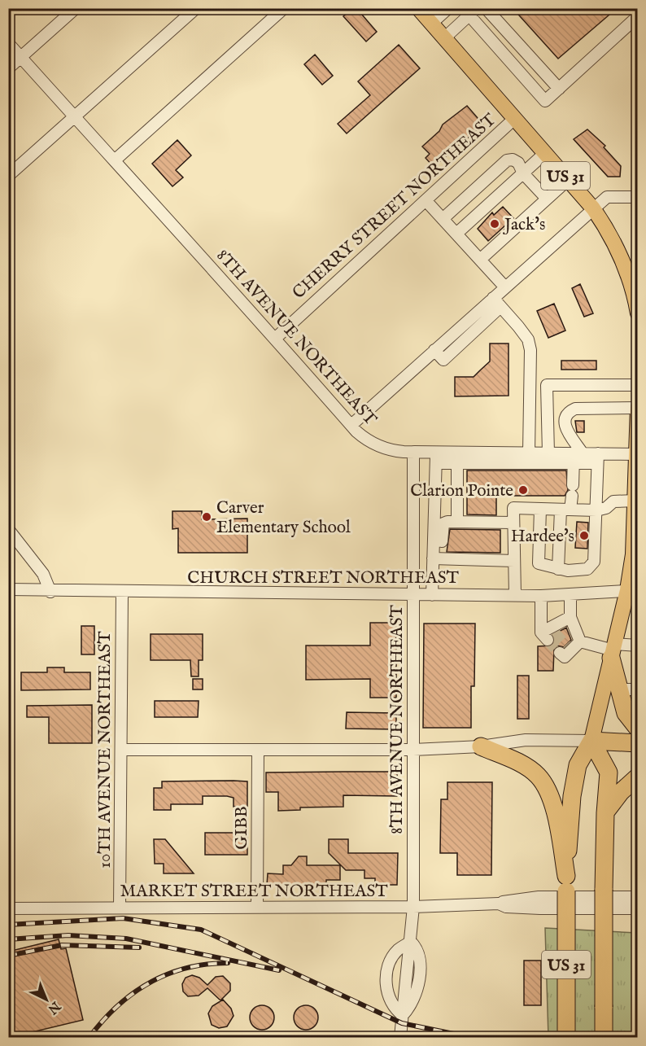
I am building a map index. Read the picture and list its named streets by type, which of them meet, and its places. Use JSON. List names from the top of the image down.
{
  "streets": {
    "highway": ["US 31"],
    "street": [
      "CHERRY STREET NORTHEAST",
      "8TH AVENUE NORTHEAST",
      "CHURCH STREET NORTHEAST",
      "10TH AVENUE NORTHEAST",
      "GIBB",
      "MARKET STREET NORTHEAST"
    ]
  },
  "crossings": [
    ["US 31", "CHERRY STREET NORTHEAST"],
    ["US 31", "CHURCH STREET NORTHEAST"],
    ["CHERRY STREET NORTHEAST", "8TH AVENUE NORTHEAST"],
    ["8TH AVENUE NORTHEAST", "CHURCH STREET NORTHEAST"],
    ["8TH AVENUE NORTHEAST", "MARKET STREET NORTHEAST"],
    ["CHURCH STREET NORTHEAST", "10TH AVENUE NORTHEAST"],
    ["10TH AVENUE NORTHEAST", "MARKET STREET NORTHEAST"],
    ["GIBB", "MARKET STREET NORTHEAST"]
  ],
  "places": [
    "Jack's",
    "Clarion Pointe",
    "Carver Elementary School",
    "Hardee's"
  ],
  "north": "bottom right"
}
